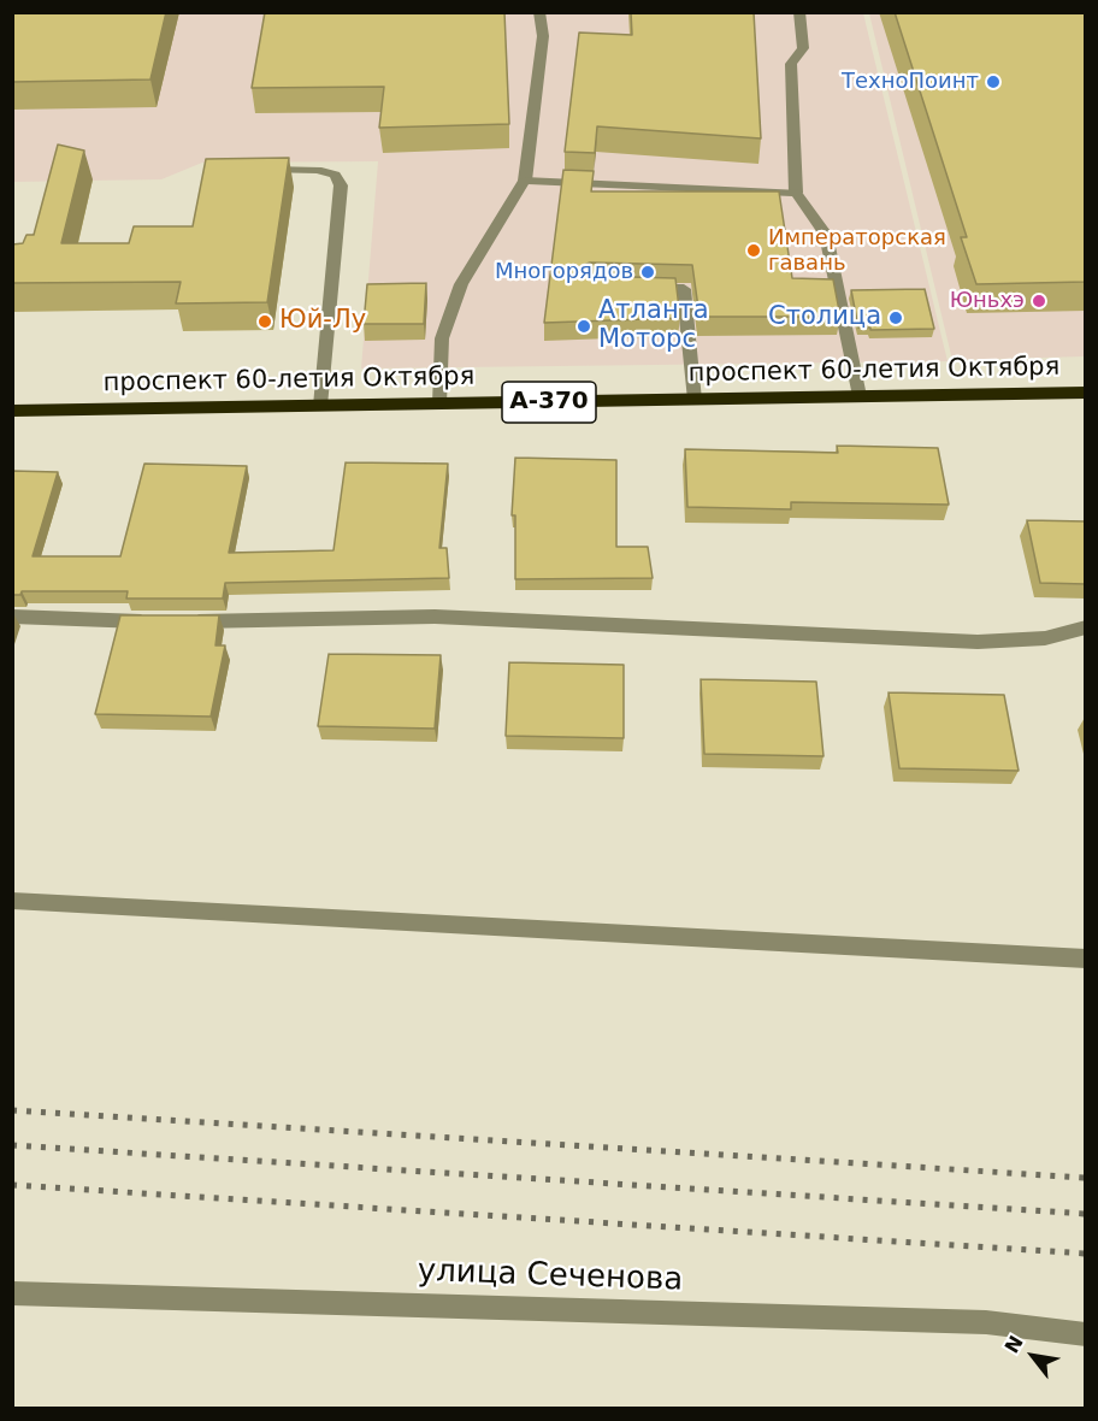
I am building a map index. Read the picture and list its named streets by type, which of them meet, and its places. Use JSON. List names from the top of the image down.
{
  "streets": {
    "highway": ["проспект 60-летия Октября", "А-370"],
    "street": ["улица Сеченова"]
  },
  "places": [
    "ТехноПоинт",
    "Императорская гавань",
    "Многорядов",
    "Юньхэ",
    "Столица",
    "Юй-Лу",
    "Атланта Моторс"
  ],
  "north": "top left"
}
